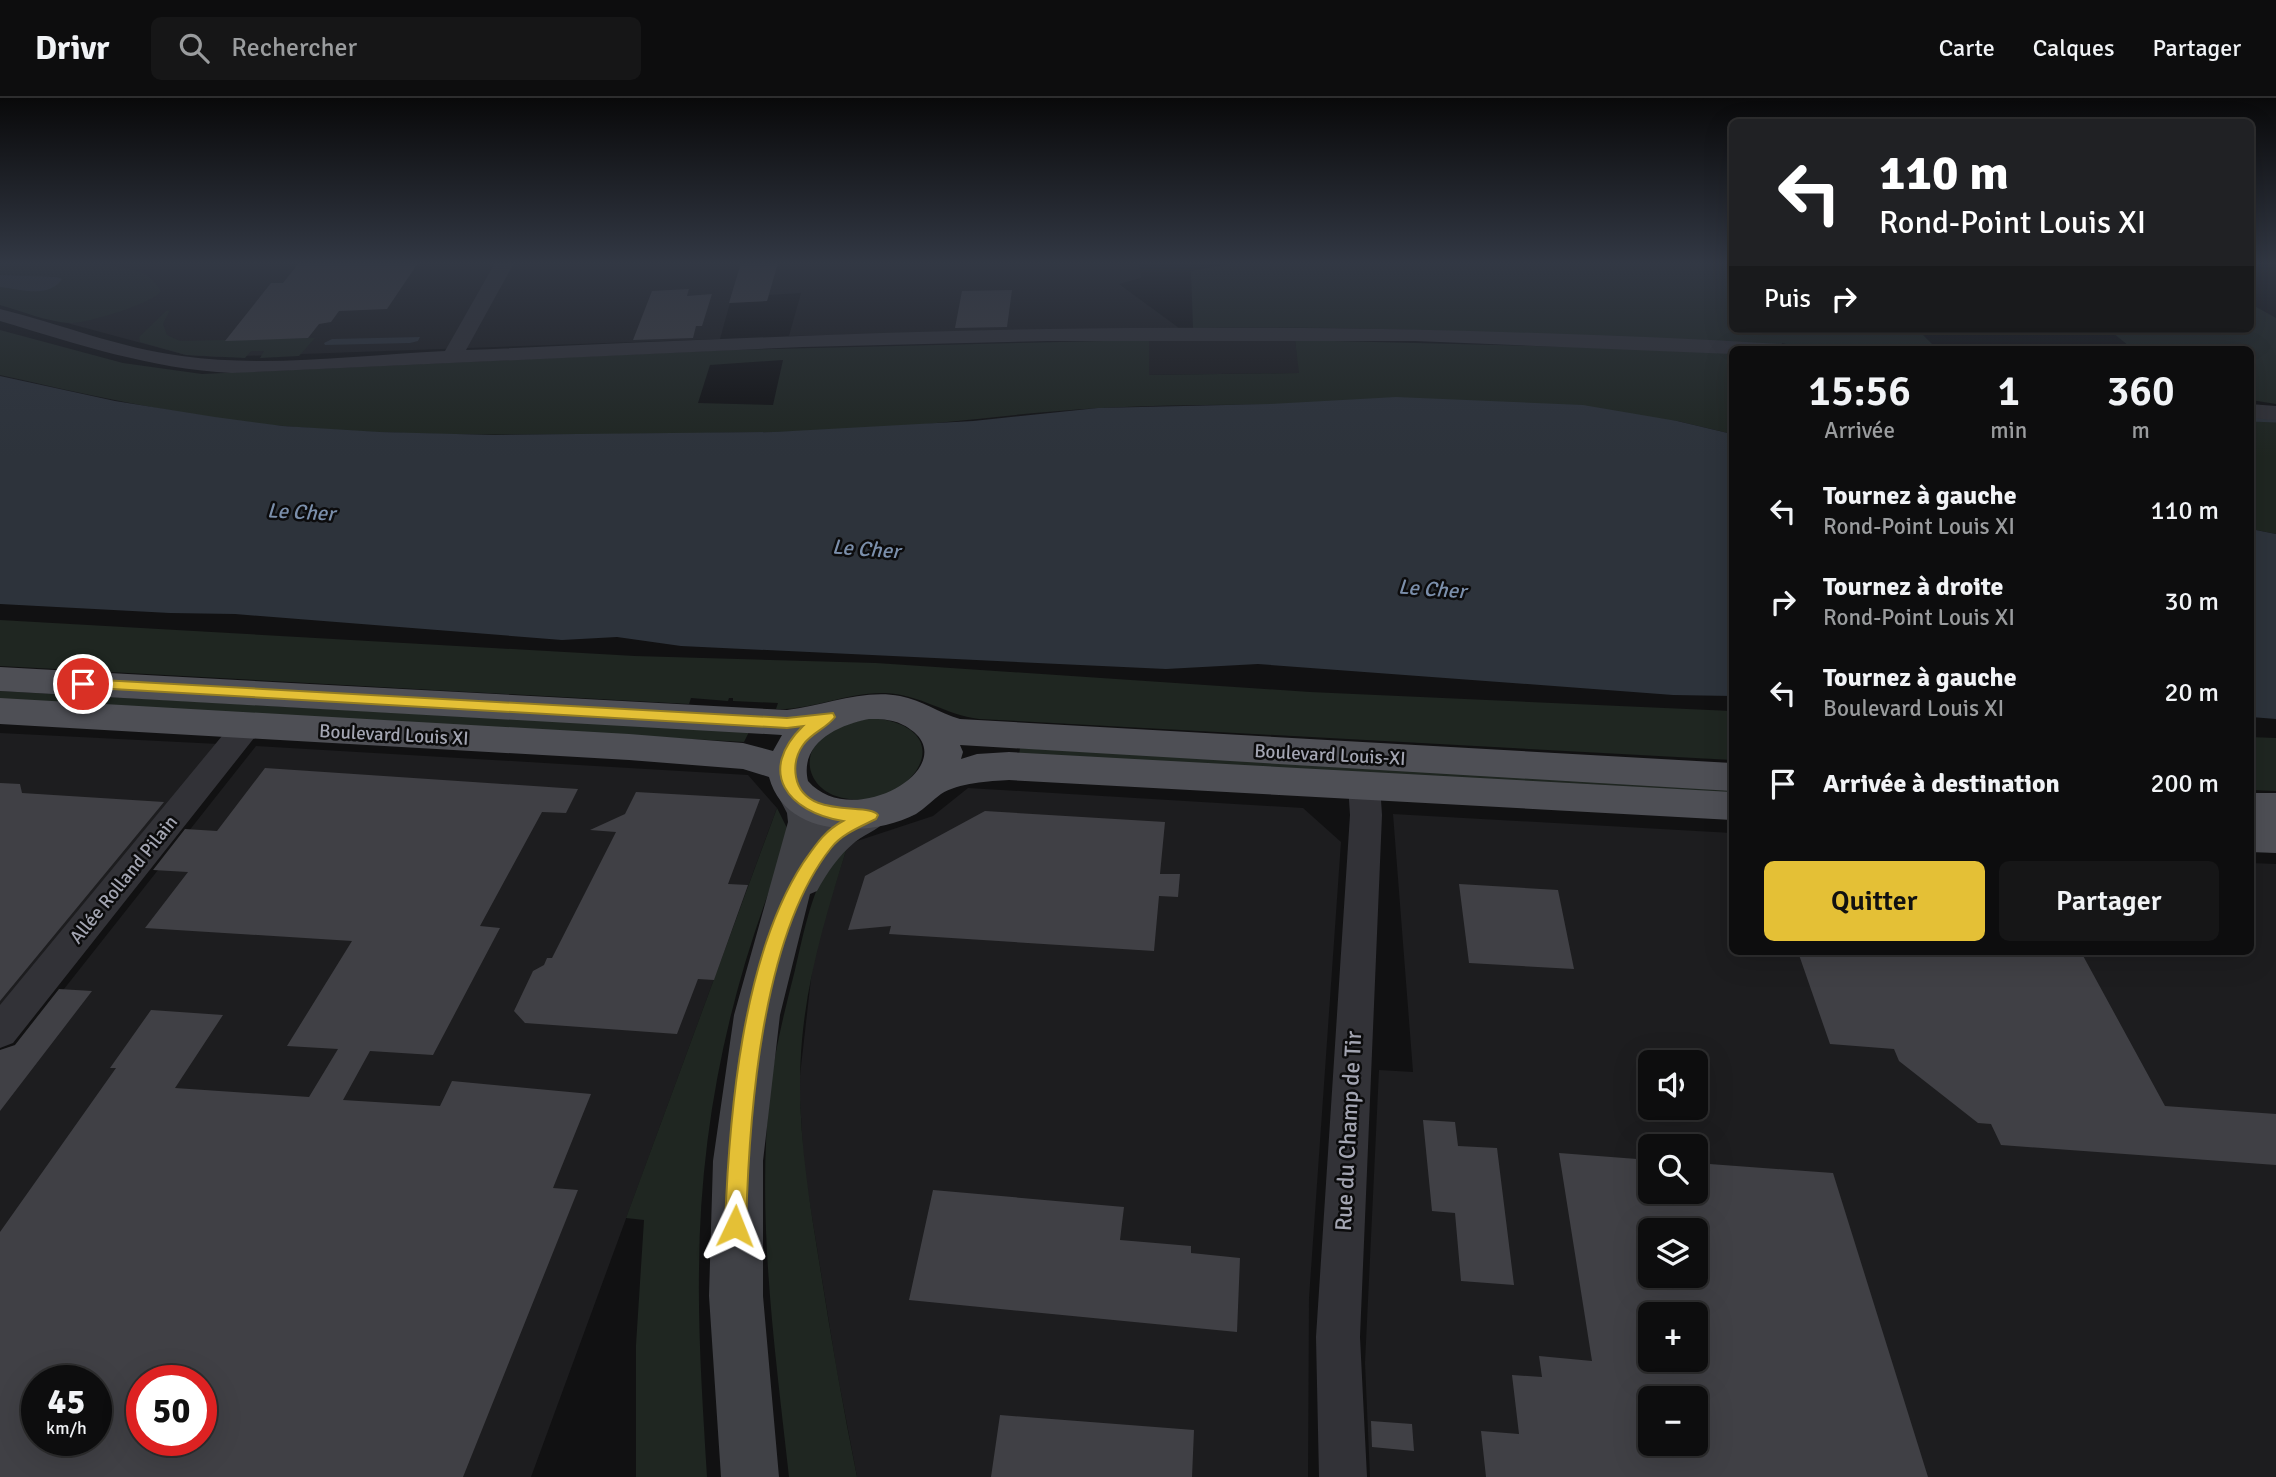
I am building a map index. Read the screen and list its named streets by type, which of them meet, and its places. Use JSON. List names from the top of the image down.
{
  "streets": {
    "main road": ["Boulevard Louis XI", "Boulevard Louis-XI"],
    "street": ["Allée Rolland Pilain", "Rue du Champ de Tir"]
  },
  "crossings": [
    ["Boulevard Louis XI", "Boulevard Louis-XI"],
    ["Boulevard Louis XI", "Allée Rolland Pilain"],
    ["Boulevard Louis-XI", "Rue du Champ de Tir"]
  ],
  "water": ["Le Cher"],
  "page": {
    "header": "Drivr",
    "search": "Rechercher",
    "nav": ["Carte", "Calques", "Partager"],
    "turn": ["110 m", "Rond-Point Louis XI"],
    "then": "Puis",
    "eta": [
      "15:56",
      "Arrivée",
      "1",
      "min",
      "360",
      "m"
    ],
    "list": [
      {
        "name": "Tournez à gauche",
        "note": "Rond-Point Louis XI",
        "value": "110 m"
      },
      {
        "name": "Tournez à droite",
        "note": "Rond-Point Louis XI",
        "value": "30 m"
      },
      {
        "name": "Tournez à gauche",
        "note": "Boulevard Louis XI",
        "value": "20 m"
      },
      {
        "name": "Arrivée à destination",
        "value": "200 m"
      }
    ],
    "buttons": ["Quitter", "Partager"],
    "map_buttons": ["+", "−"],
    "speed": "45 km/h",
    "limit": "50"
  }
}
